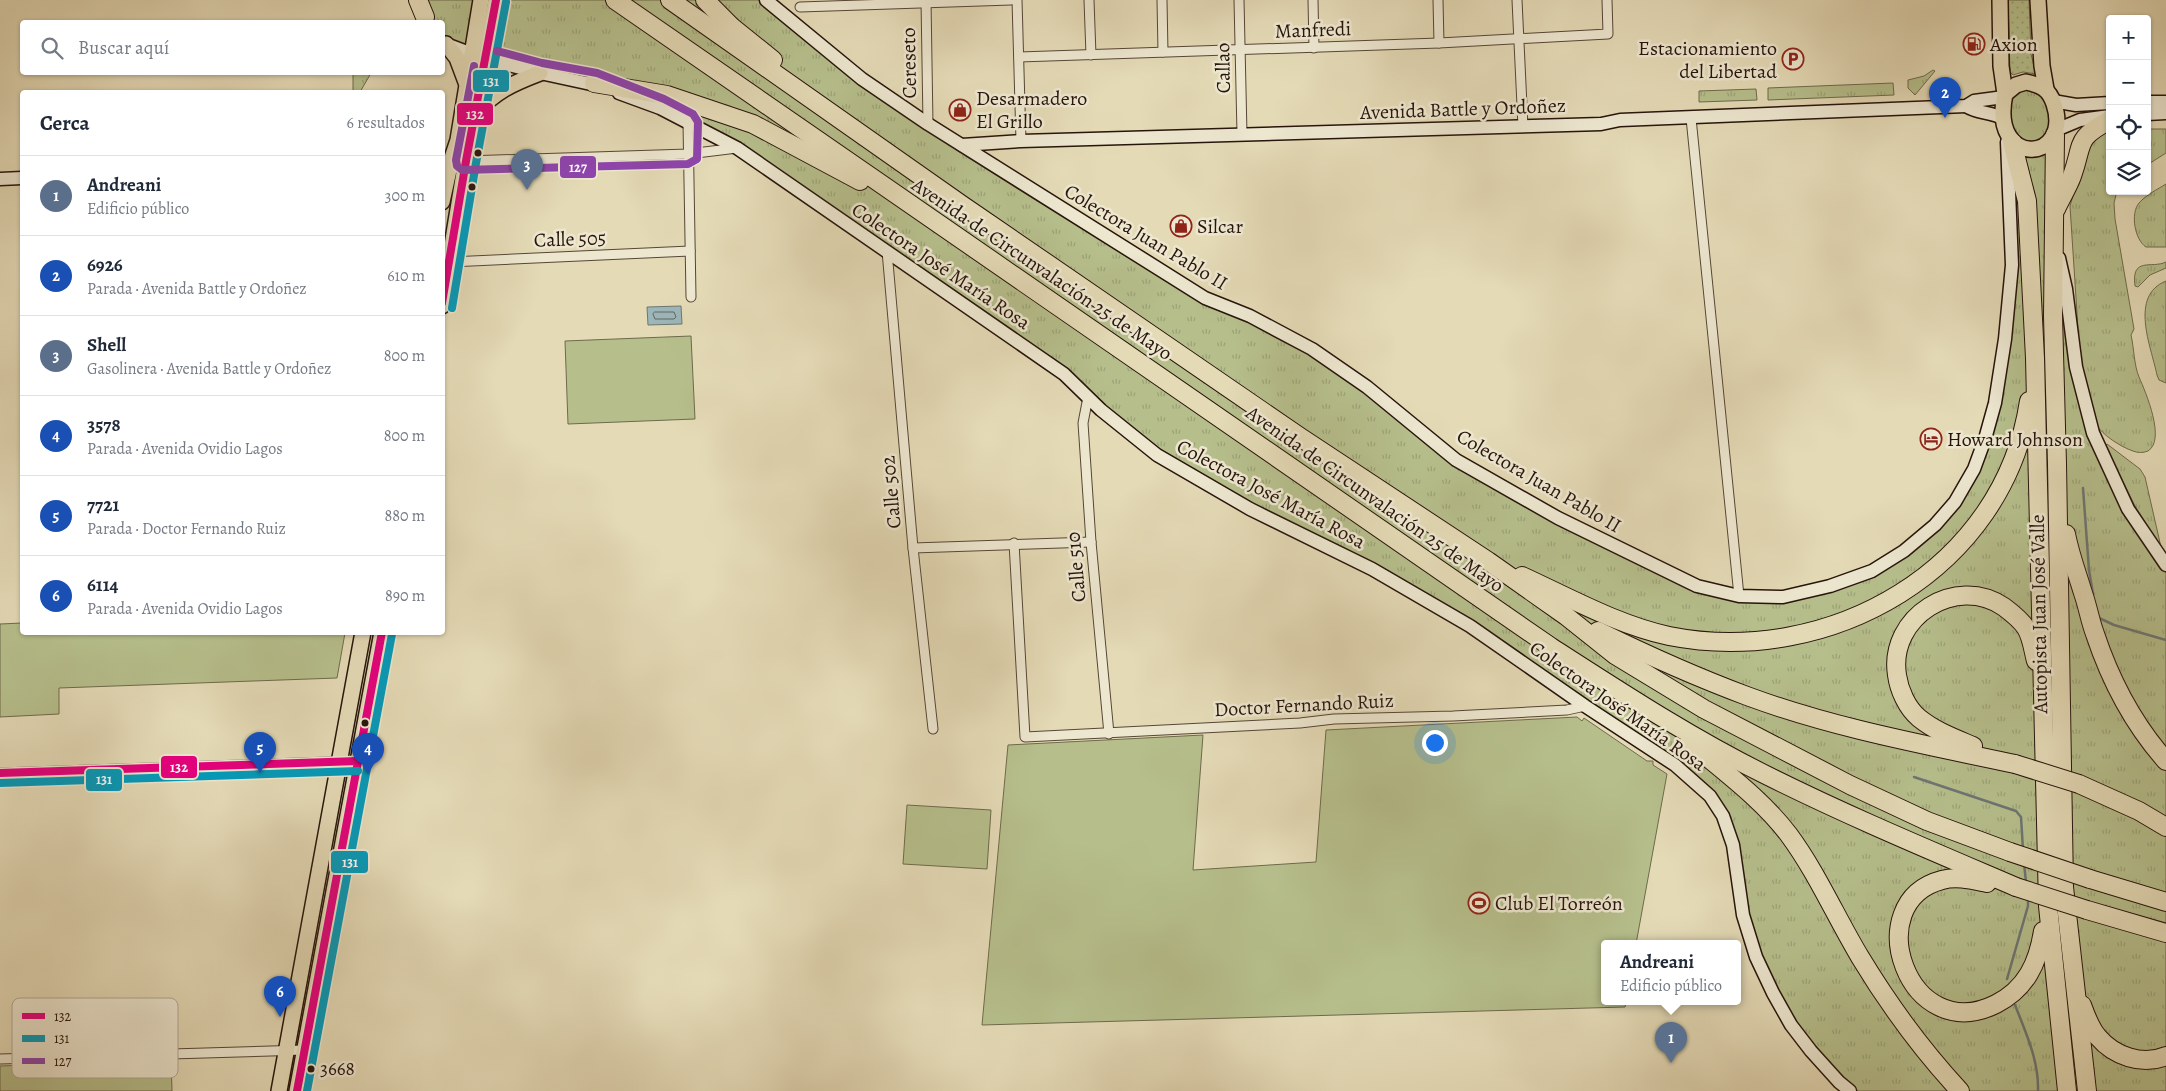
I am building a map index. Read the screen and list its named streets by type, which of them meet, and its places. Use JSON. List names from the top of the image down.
{
  "streets": {
    "highway": ["Avenida de Circunvalación 25 de Mayo", "Autopista Juan José Valle"],
    "main road": ["Avenida Battle y Ordoñez", "Colectora Juan Pablo II", "Colectora José María Rosa"],
    "street": [
      "Manfredi",
      "Cereseto",
      "Callao",
      "Calle 505",
      "Calle 502",
      "Calle 510",
      "Doctor Fernando Ruiz"
    ]
  },
  "crossings": [
    ["Manfredi", "Callao"],
    ["Cereseto", "Colectora Juan Pablo II"],
    ["Callao", "Avenida Battle y Ordoñez"],
    ["Avenida Battle y Ordoñez", "Colectora Juan Pablo II"],
    ["Avenida Battle y Ordoñez", "Autopista Juan José Valle"],
    ["Colectora Juan Pablo II", "Autopista Juan José Valle"],
    ["Colectora José María Rosa", "Calle 502"],
    ["Colectora José María Rosa", "Calle 510"],
    ["Colectora José María Rosa", "Doctor Fernando Ruiz"],
    ["Calle 510", "Doctor Fernando Ruiz"]
  ],
  "places": {
    "fuel station": ["Axion"],
    "parking": ["Estacionamiento del Libertad"],
    "shop": ["Desarmadero El Grillo", "Silcar"],
    "hotel": ["Howard Johnson"],
    "sports": ["Club El Torreón"],
    "other": ["3668"]
  },
  "lines": ["transit line 132", "transit line 131", "transit line 127"],
  "legend": ["132", "131", "127"],
  "page": {
    "map_buttons": ["+", "−"],
    "search": "Buscar aquí",
    "pins": [
      "2",
      "3",
      "5",
      "4",
      "6",
      "1"
    ],
    "heading": ["Cerca", "6 resultados"],
    "list": [
      {
        "mark": "1",
        "name": "Andreani",
        "note": "Edificio público",
        "value": "300 m"
      },
      {
        "mark": "2",
        "name": "6926",
        "note": "Parada · Avenida Battle y Ordoñez",
        "value": "610 m"
      },
      {
        "mark": "3",
        "name": "Shell",
        "note": "Gasolinera · Avenida Battle y Ordoñez",
        "value": "800 m"
      },
      {
        "mark": "4",
        "name": "3578",
        "note": "Parada · Avenida Ovidio Lagos",
        "value": "800 m"
      },
      {
        "mark": "5",
        "name": "7721",
        "note": "Parada · Doctor Fernando Ruiz",
        "value": "880 m"
      },
      {
        "mark": "6",
        "name": "6114",
        "note": "Parada · Avenida Ovidio Lagos",
        "value": "890 m"
      }
    ],
    "popup": ["Andreani", "Edificio público"]
  }
}
